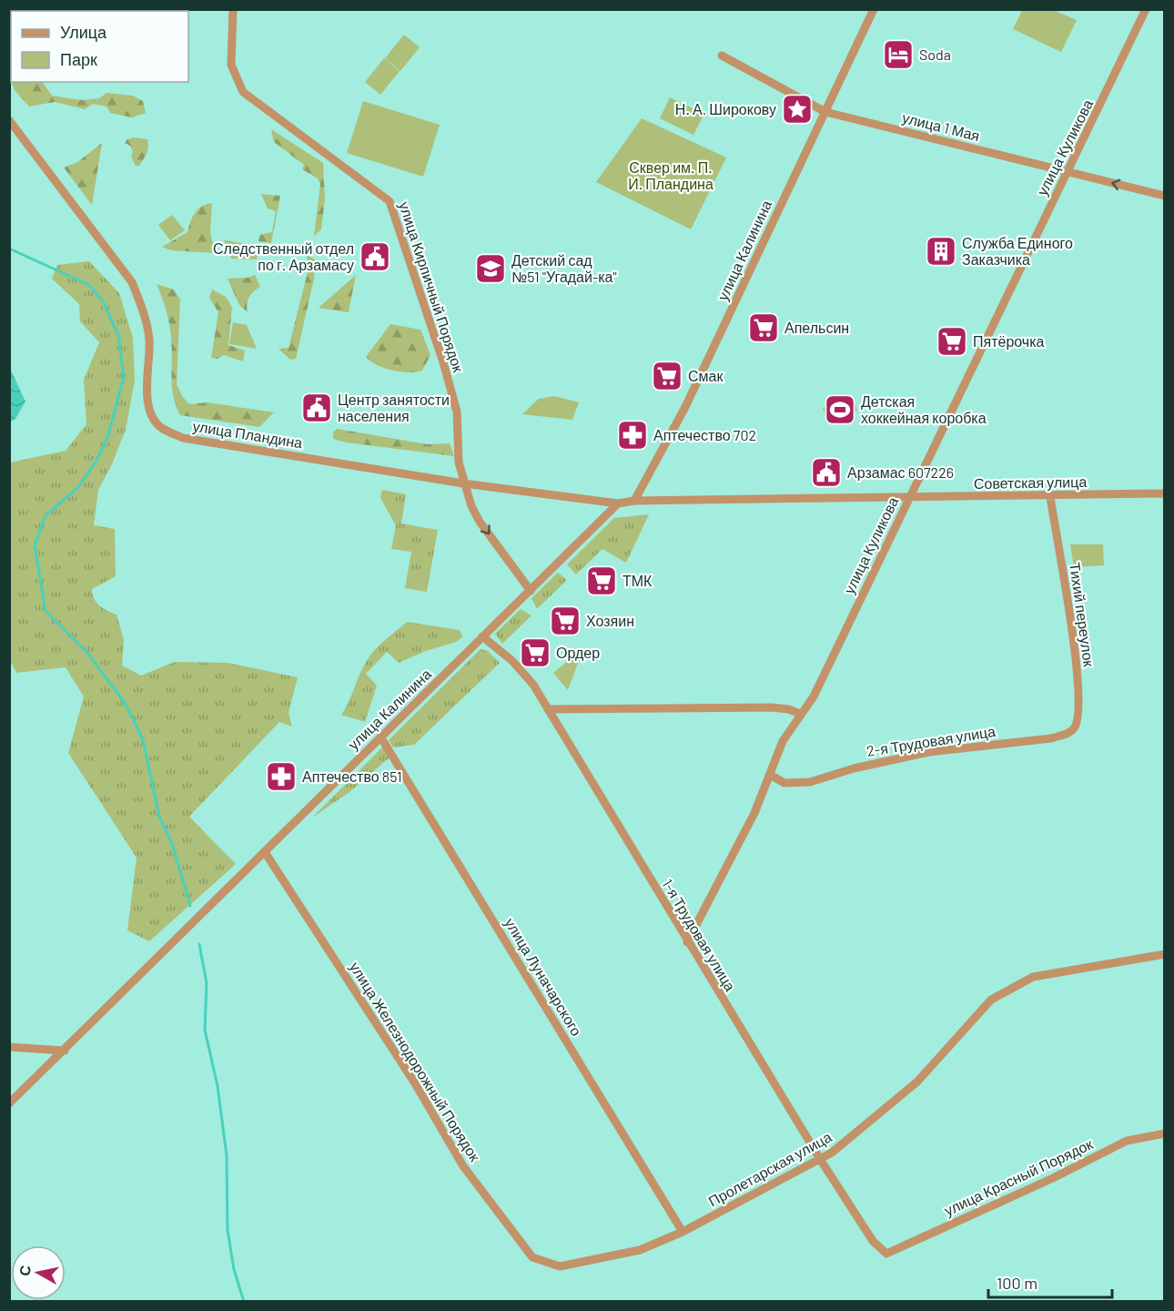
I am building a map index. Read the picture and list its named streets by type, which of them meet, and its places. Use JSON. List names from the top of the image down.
{
  "streets": {
    "street": [
      "улица 1 Мая",
      "улица Куликова",
      "улица Калинина",
      "улица Кирпичный Порядок",
      "улица Пландина",
      "Советская улица",
      "Тихий переулок",
      "2-я Трудовая улица",
      "1-я Трудовая улица",
      "улица Луначарского",
      "улица Железнодорожный Порядок",
      "Пролетарская улица",
      "улица Красный Порядок"
    ]
  },
  "crossings": [
    ["улица 1 Мая", "улица Куликова"],
    ["улица 1 Мая", "улица Калинина"],
    ["улица Куликова", "Советская улица"],
    ["улица Куликова", "2-я Трудовая улица"],
    ["улица Куликова", "1-я Трудовая улица"],
    ["улица Калинина", "улица Кирпичный Порядок"],
    ["улица Калинина", "улица Пландина"],
    ["улица Калинина", "Советская улица"],
    ["улица Калинина", "1-я Трудовая улица"],
    ["улица Калинина", "улица Луначарского"],
    ["улица Калинина", "улица Железнодорожный Порядок"],
    ["улица Кирпичный Порядок", "улица Пландина"],
    ["улица Пландина", "Советская улица"],
    ["Советская улица", "Тихий переулок"],
    ["Тихий переулок", "2-я Трудовая улица"],
    ["1-я Трудовая улица", "Пролетарская улица"],
    ["1-я Трудовая улица", "улица Красный Порядок"],
    ["улица Луначарского", "Пролетарская улица"],
    ["улица Железнодорожный Порядок", "Пролетарская улица"]
  ],
  "parks": ["Сквер им. П. И. Пландина"],
  "places": {
    "hotel": ["Soda"],
    "place": ["Н. А. Широкову"],
    "building": ["Служба Единого Заказчика"],
    "public building": ["Следственный отдел по г. Арзамасу", "Центр занятости населения", "Арзамас 607226"],
    "school or university": ["Детский сад №51 \"Угадай-ка\""],
    "supermarket": [
      "Апельсин",
      "Пятёрочка",
      "Смак",
      "ТМК",
      "Хозяин",
      "Ордер"
    ],
    "sports": ["Детская хоккейная коробка"],
    "pharmacy": ["Аптечество 702", "Аптечество 851"]
  },
  "legend": ["Улица", "Парк"],
  "scale_bar": "100 m",
  "north": "left"
}
